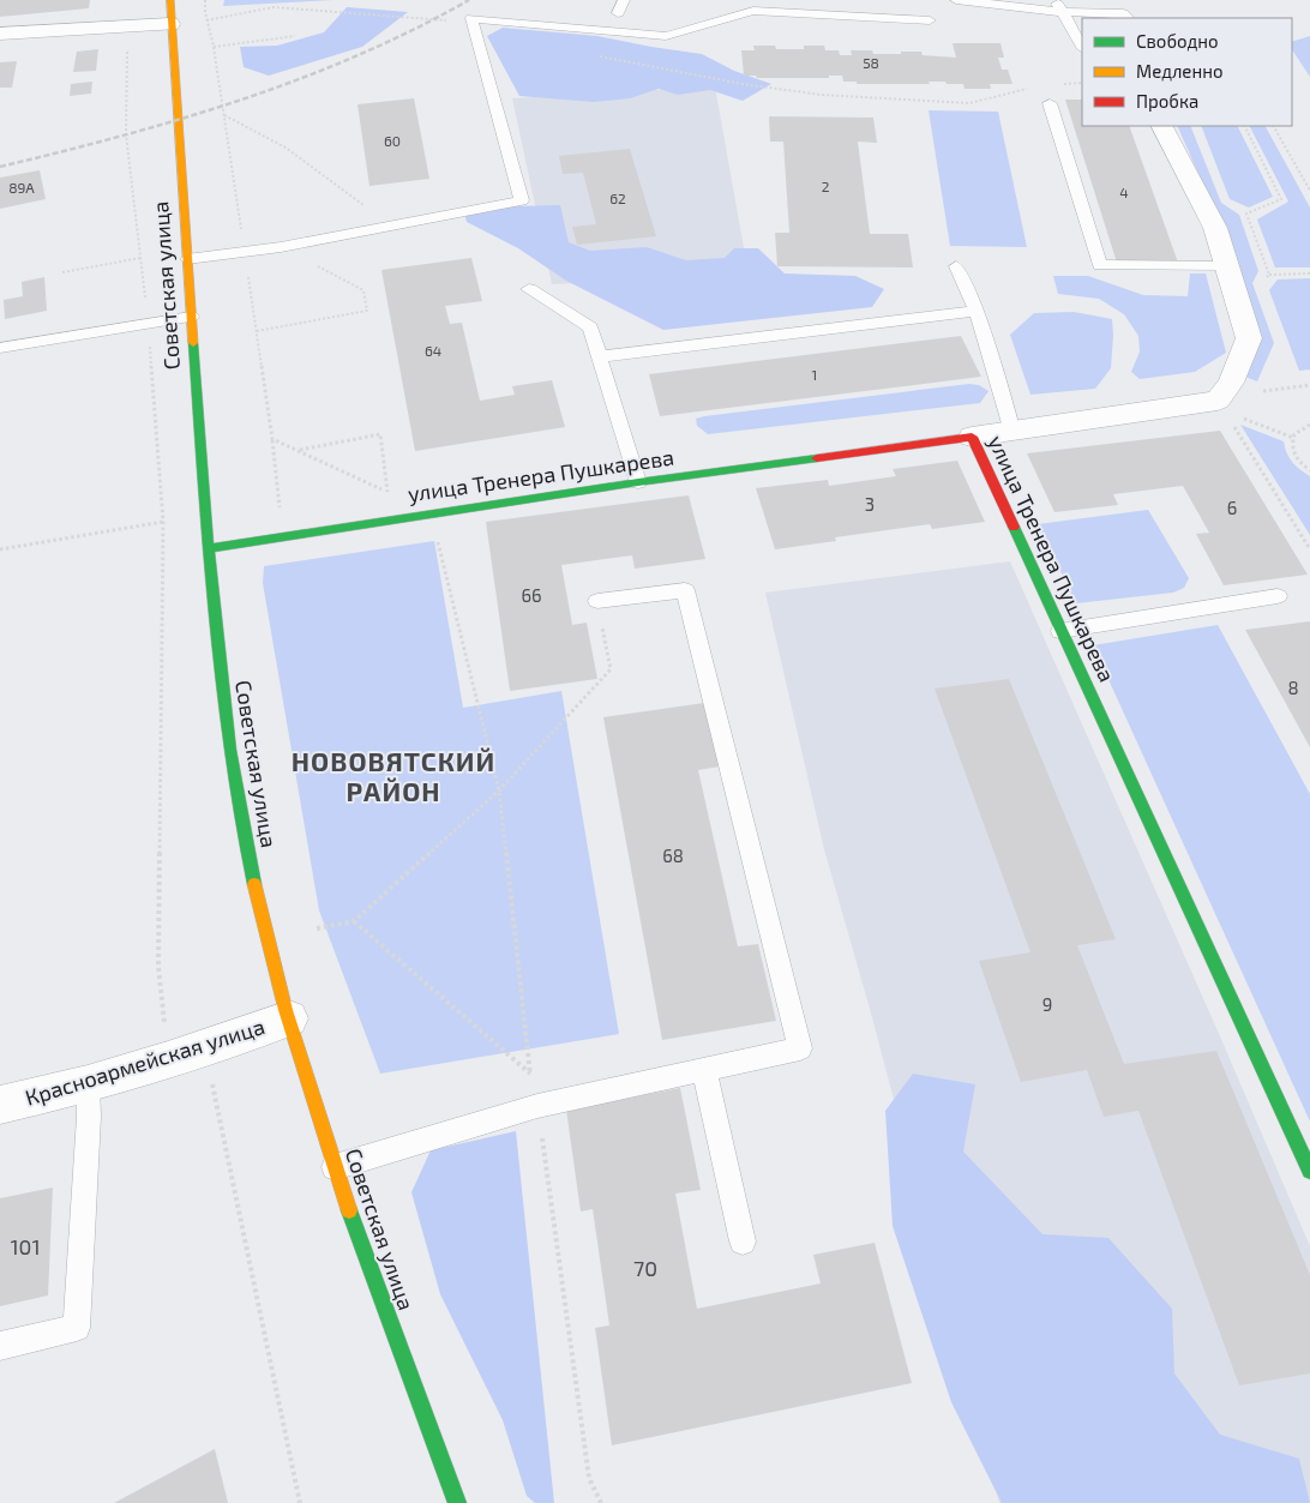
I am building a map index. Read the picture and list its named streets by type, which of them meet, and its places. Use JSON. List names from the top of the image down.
{
  "streets": {
    "main road": ["Советская улица", "улица Тренера Пушкарева"],
    "street": ["Красноармейская улица"]
  },
  "crossings": [
    ["Советская улица", "улица Тренера Пушкарева"],
    ["Советская улица", "Красноармейская улица"]
  ],
  "districts": ["НОВОВЯТСКИЙ РАЙОН"],
  "house_numbers": [
    "58",
    "60",
    "2",
    "89А",
    "4",
    "62",
    "64",
    "1",
    "3",
    "6",
    "66",
    "8",
    "68",
    "9",
    "101",
    "70"
  ],
  "legend": ["Свободно", "Медленно", "Пробка"]
}
